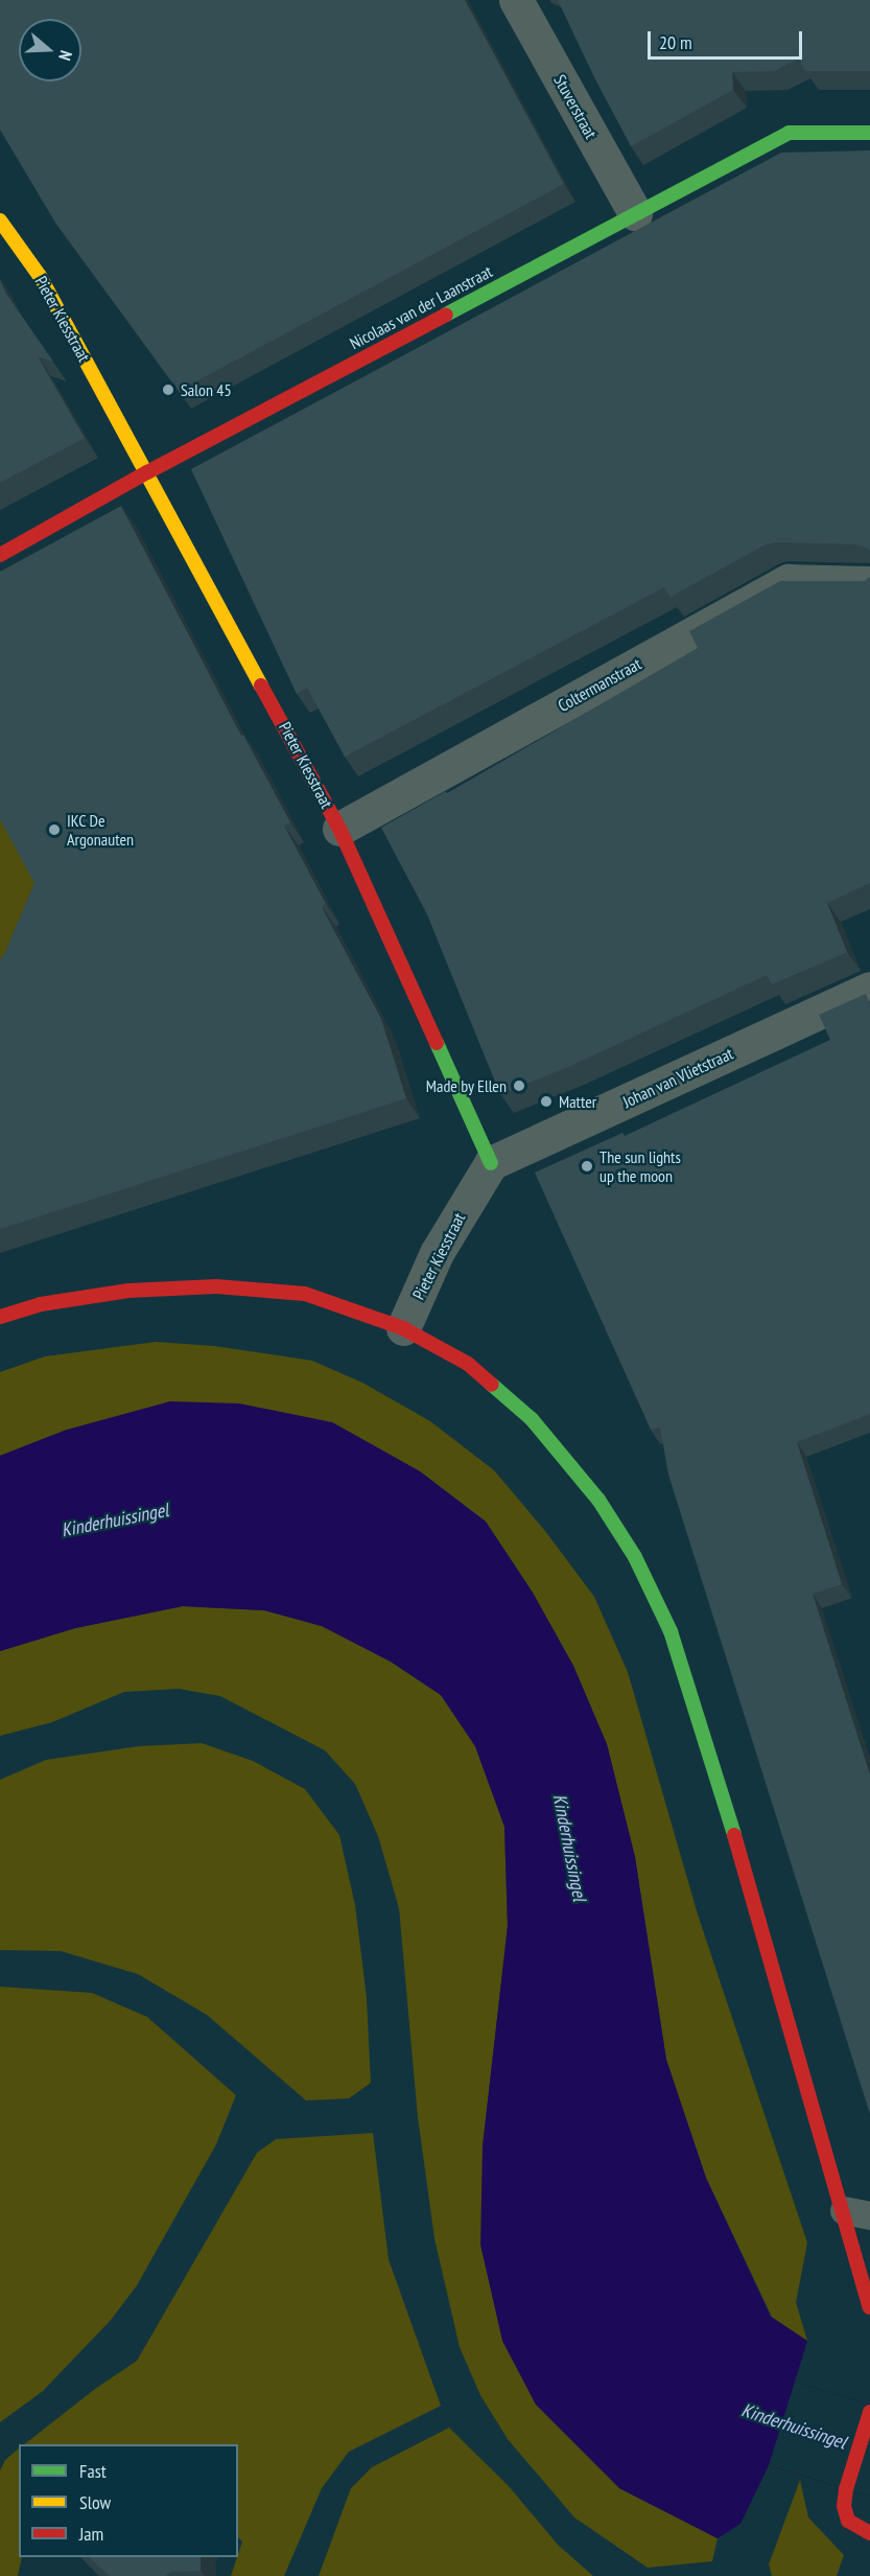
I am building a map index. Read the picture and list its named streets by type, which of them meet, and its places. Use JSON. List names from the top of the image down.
{
  "streets": {
    "street": [
      "Stuverstraat",
      "Nicolaas van der Laanstraat",
      "Pieter Kiesstraat",
      "Coltermanstraat",
      "Johan van Vlietstraat"
    ]
  },
  "crossings": [
    ["Stuverstraat", "Nicolaas van der Laanstraat"],
    ["Nicolaas van der Laanstraat", "Pieter Kiesstraat"],
    ["Pieter Kiesstraat", "Coltermanstraat"],
    ["Pieter Kiesstraat", "Johan van Vlietstraat"]
  ],
  "water": ["Kinderhuissingel"],
  "places": [
    "Salon 45",
    "IKC De Argonauten",
    "Made by Ellen",
    "Matter",
    "The sun lights up the moon"
  ],
  "legend": ["Fast", "Slow", "Jam"],
  "scale_bar": "20 m",
  "north": "right"
}
